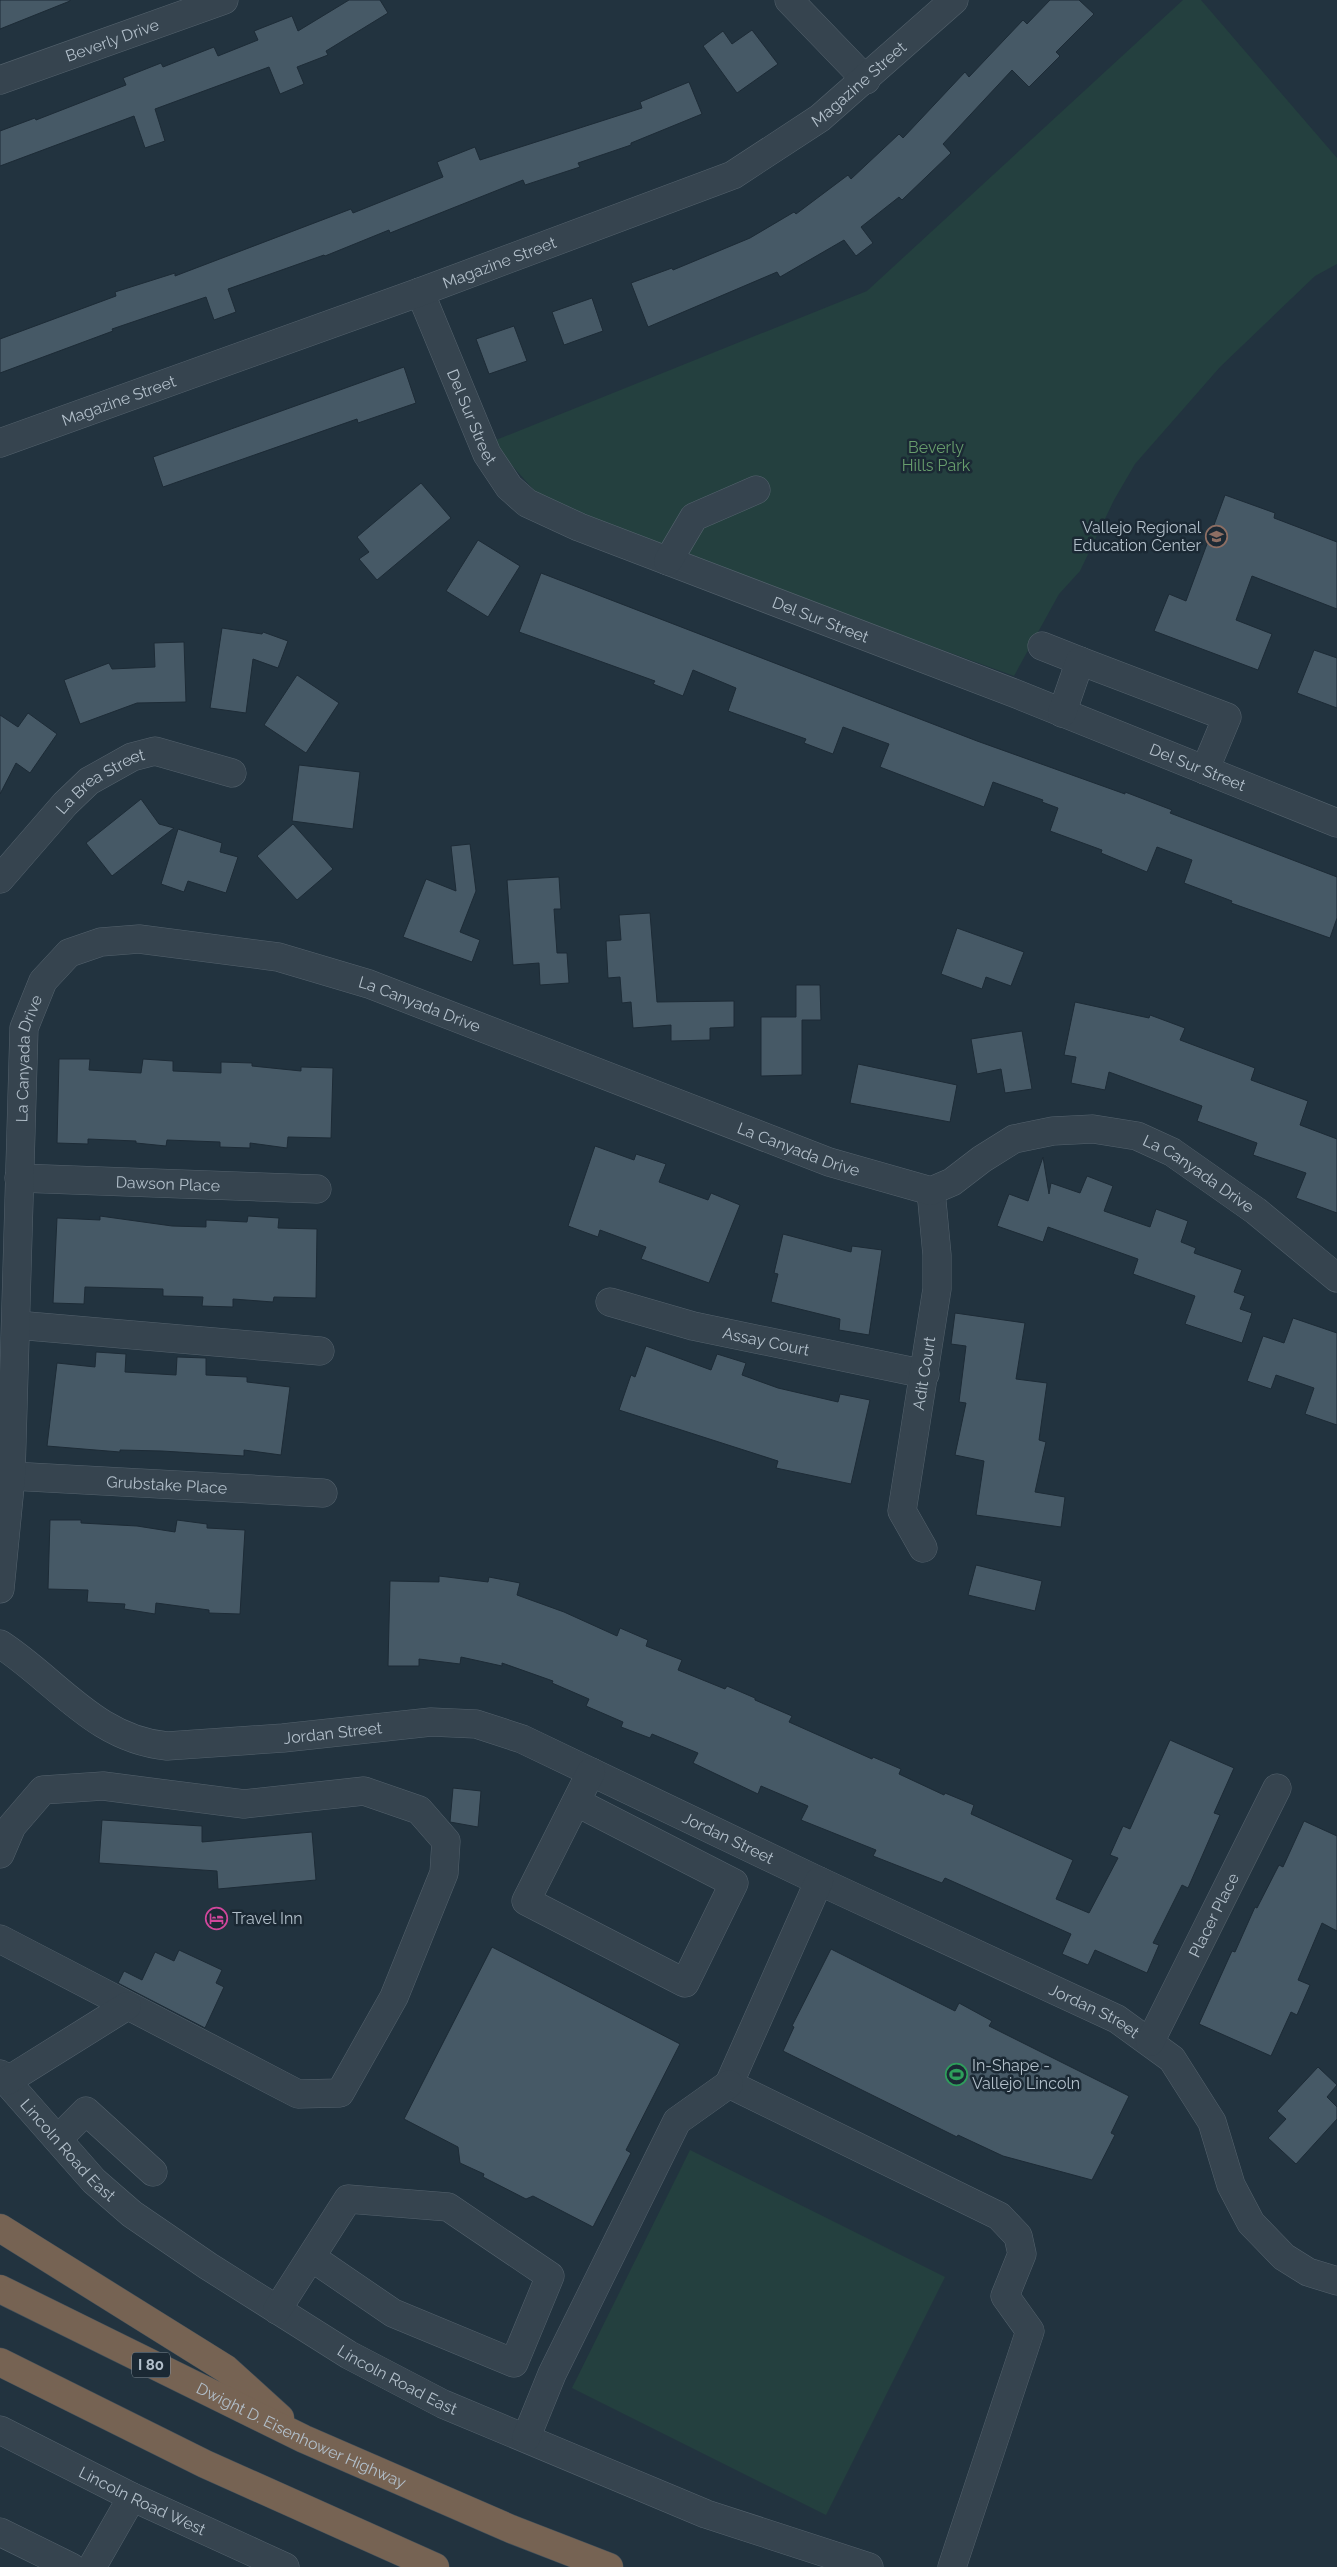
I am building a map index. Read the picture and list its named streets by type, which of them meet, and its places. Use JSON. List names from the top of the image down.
{
  "streets": {
    "highway": ["I 80", "Dwight D. Eisenhower Highway"],
    "street": [
      "Beverly Drive",
      "Magazine Street",
      "Del Sur Street",
      "La Brea Street",
      "La Canyada Drive",
      "Dawson Place",
      "Assay Court",
      "Adit Court",
      "Grubstake Place",
      "Jordan Street",
      "Placer Place",
      "Lincoln Road East",
      "Lincoln Road West"
    ]
  },
  "crossings": [
    ["Magazine Street", "Del Sur Street"],
    ["La Canyada Drive", "Dawson Place"],
    ["La Canyada Drive", "Adit Court"],
    ["La Canyada Drive", "Grubstake Place"],
    ["Assay Court", "Adit Court"],
    ["Jordan Street", "Placer Place"]
  ],
  "parks": ["Beverly Hills Park"],
  "places": {
    "school or university": ["Vallejo Regional Education Center"],
    "hotel": ["Travel Inn"],
    "sports": ["In-Shape - Vallejo Lincoln"]
  }
}
